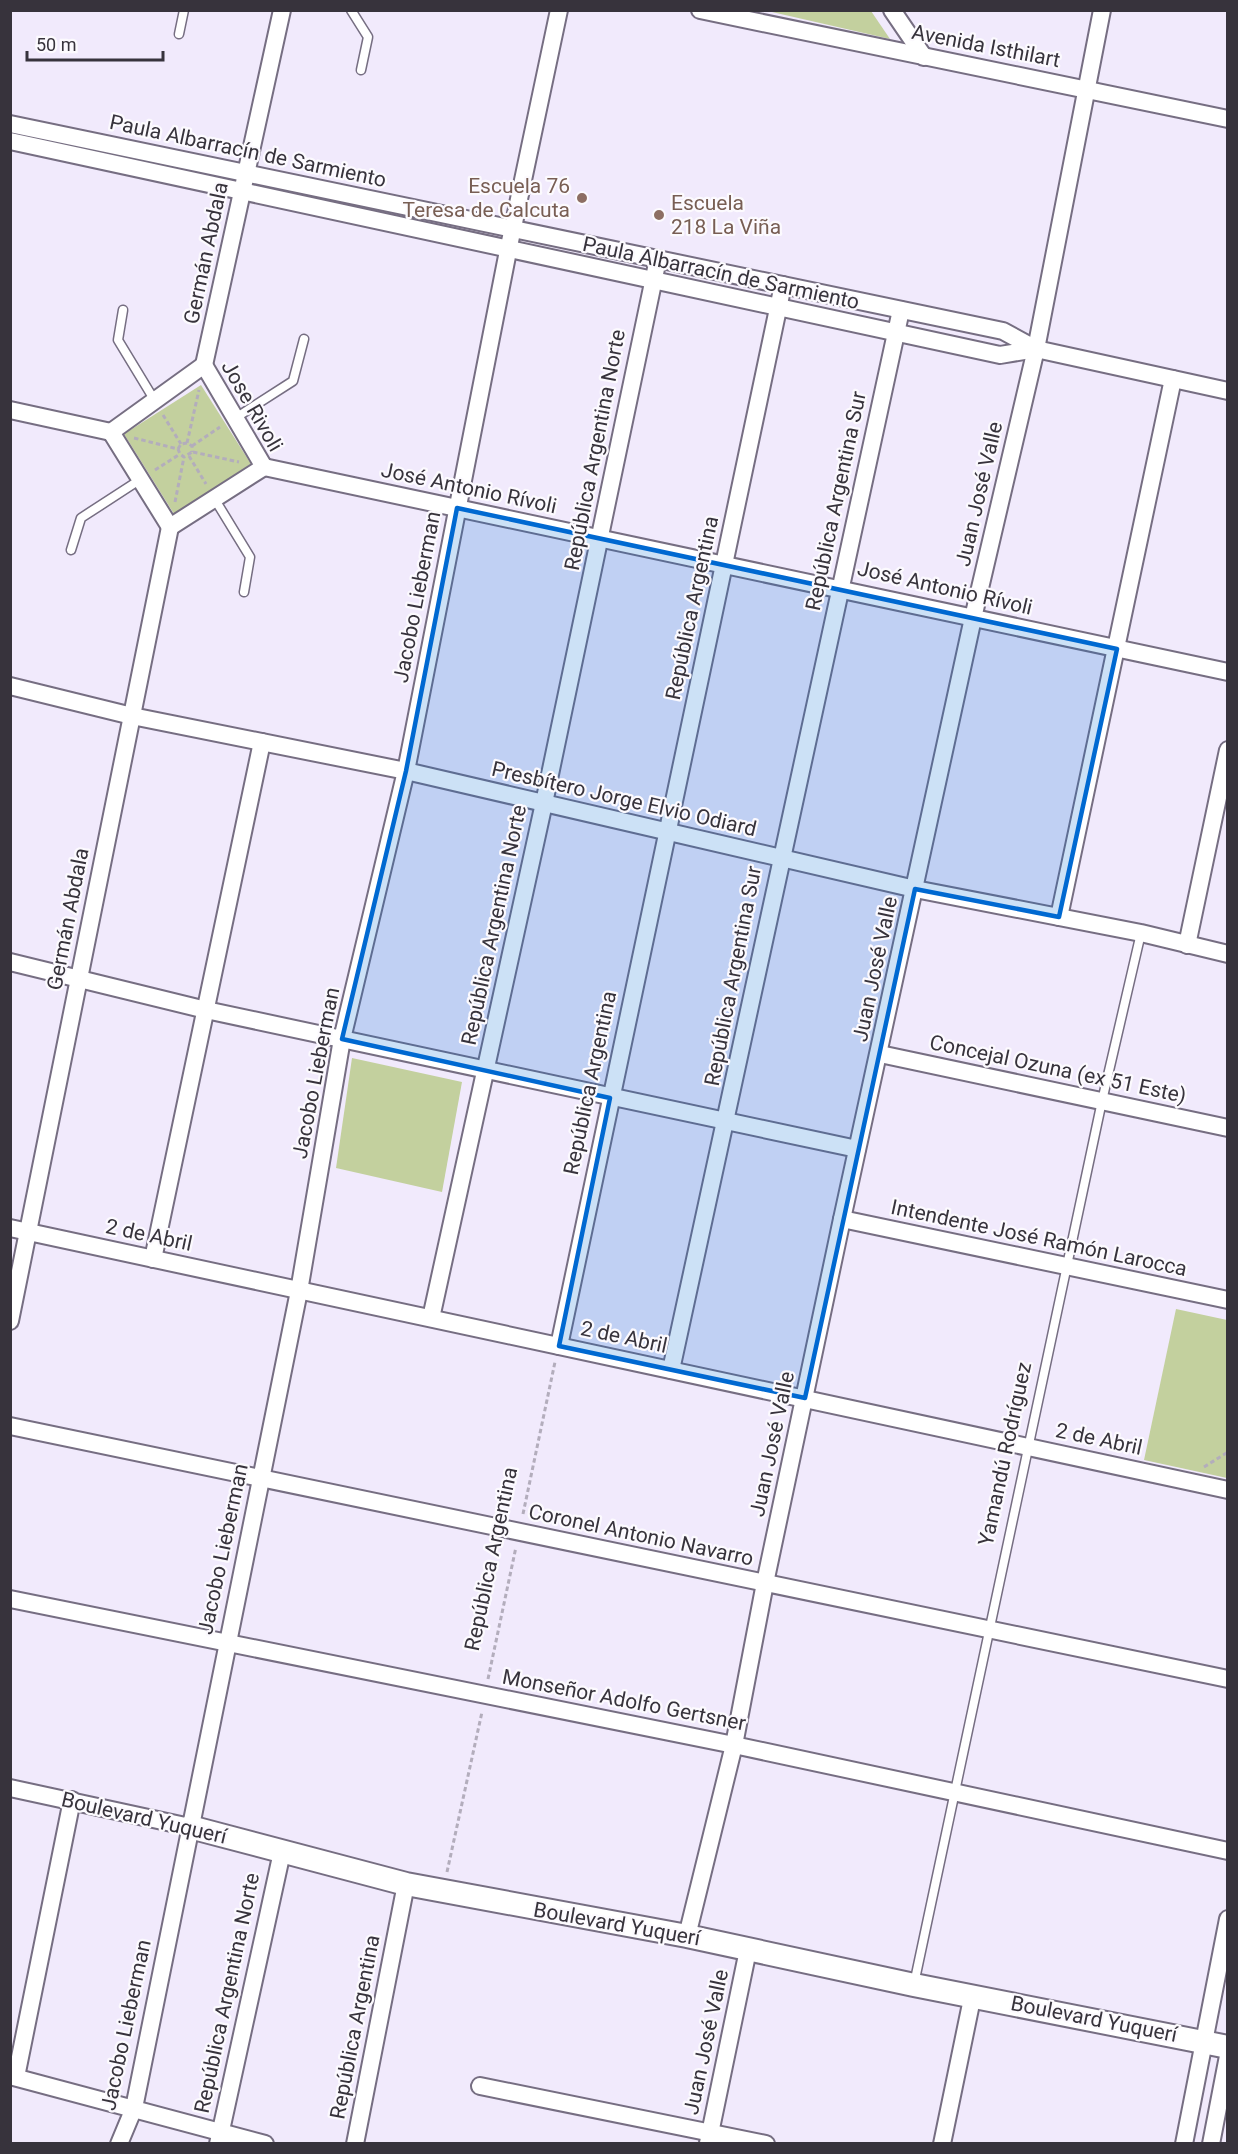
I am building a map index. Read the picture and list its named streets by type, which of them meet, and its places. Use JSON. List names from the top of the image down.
{
  "streets": {
    "street": [
      "Avenida Isthilart",
      "Paula Albarracín de Sarmiento",
      "Germán Abdala",
      "Jose Rivoli",
      "República Argentina Norte",
      "José Antonio Rívoli",
      "Juan José Valle",
      "República Argentina Sur",
      "Jacobo Lieberman",
      "República Argentina",
      "Presbítero Jorge Elvio Odiard",
      "Concejal Ozuna (ex 51 Este)",
      "2 de Abril",
      "Intendente José Ramón Larocca",
      "Coronel Antonio Navarro",
      "Monseñor Adolfo Gertsner",
      "Boulevard Yuquerí"
    ],
    "lane": ["Yamandú Rodríguez"]
  },
  "crossings": [
    ["Avenida Isthilart", "Juan José Valle"],
    ["Paula Albarracín de Sarmiento", "Germán Abdala"],
    ["Paula Albarracín de Sarmiento", "República Argentina Norte"],
    ["Paula Albarracín de Sarmiento", "Juan José Valle"],
    ["Paula Albarracín de Sarmiento", "República Argentina Sur"],
    ["Paula Albarracín de Sarmiento", "Jacobo Lieberman"],
    ["Paula Albarracín de Sarmiento", "República Argentina"],
    ["Germán Abdala", "Jose Rivoli"],
    ["Germán Abdala", "Presbítero Jorge Elvio Odiard"],
    ["Germán Abdala", "2 de Abril"],
    ["Jose Rivoli", "José Antonio Rívoli"],
    ["República Argentina Norte", "José Antonio Rívoli"],
    ["República Argentina Norte", "Presbítero Jorge Elvio Odiard"],
    ["República Argentina Norte", "2 de Abril"],
    ["República Argentina Norte", "Boulevard Yuquerí"],
    ["José Antonio Rívoli", "Juan José Valle"],
    ["José Antonio Rívoli", "República Argentina Sur"],
    ["José Antonio Rívoli", "Jacobo Lieberman"],
    ["José Antonio Rívoli", "República Argentina"],
    ["Juan José Valle", "Presbítero Jorge Elvio Odiard"],
    ["Juan José Valle", "Concejal Ozuna (ex 51 Este)"],
    ["Juan José Valle", "2 de Abril"],
    ["Juan José Valle", "Intendente José Ramón Larocca"],
    ["Juan José Valle", "Coronel Antonio Navarro"],
    ["Juan José Valle", "Monseñor Adolfo Gertsner"],
    ["Juan José Valle", "Boulevard Yuquerí"],
    ["República Argentina Sur", "Presbítero Jorge Elvio Odiard"],
    ["República Argentina Sur", "2 de Abril"],
    ["Jacobo Lieberman", "Presbítero Jorge Elvio Odiard"],
    ["Jacobo Lieberman", "2 de Abril"],
    ["Jacobo Lieberman", "Coronel Antonio Navarro"],
    ["Jacobo Lieberman", "Monseñor Adolfo Gertsner"],
    ["Jacobo Lieberman", "Boulevard Yuquerí"],
    ["República Argentina", "Presbítero Jorge Elvio Odiard"],
    ["República Argentina", "2 de Abril"],
    ["República Argentina", "Coronel Antonio Navarro"],
    ["República Argentina", "Monseñor Adolfo Gertsner"],
    ["República Argentina", "Boulevard Yuquerí"],
    ["Presbítero Jorge Elvio Odiard", "Yamandú Rodríguez"],
    ["Concejal Ozuna (ex 51 Este)", "Yamandú Rodríguez"],
    ["2 de Abril", "Yamandú Rodríguez"],
    ["Intendente José Ramón Larocca", "Yamandú Rodríguez"],
    ["Yamandú Rodríguez", "Coronel Antonio Navarro"],
    ["Yamandú Rodríguez", "Monseñor Adolfo Gertsner"],
    ["Yamandú Rodríguez", "Boulevard Yuquerí"]
  ],
  "places": ["Escuela 76 Teresa de Calcuta", "Escuela 218 La Viña"],
  "scale_bar": "50 m"
}
